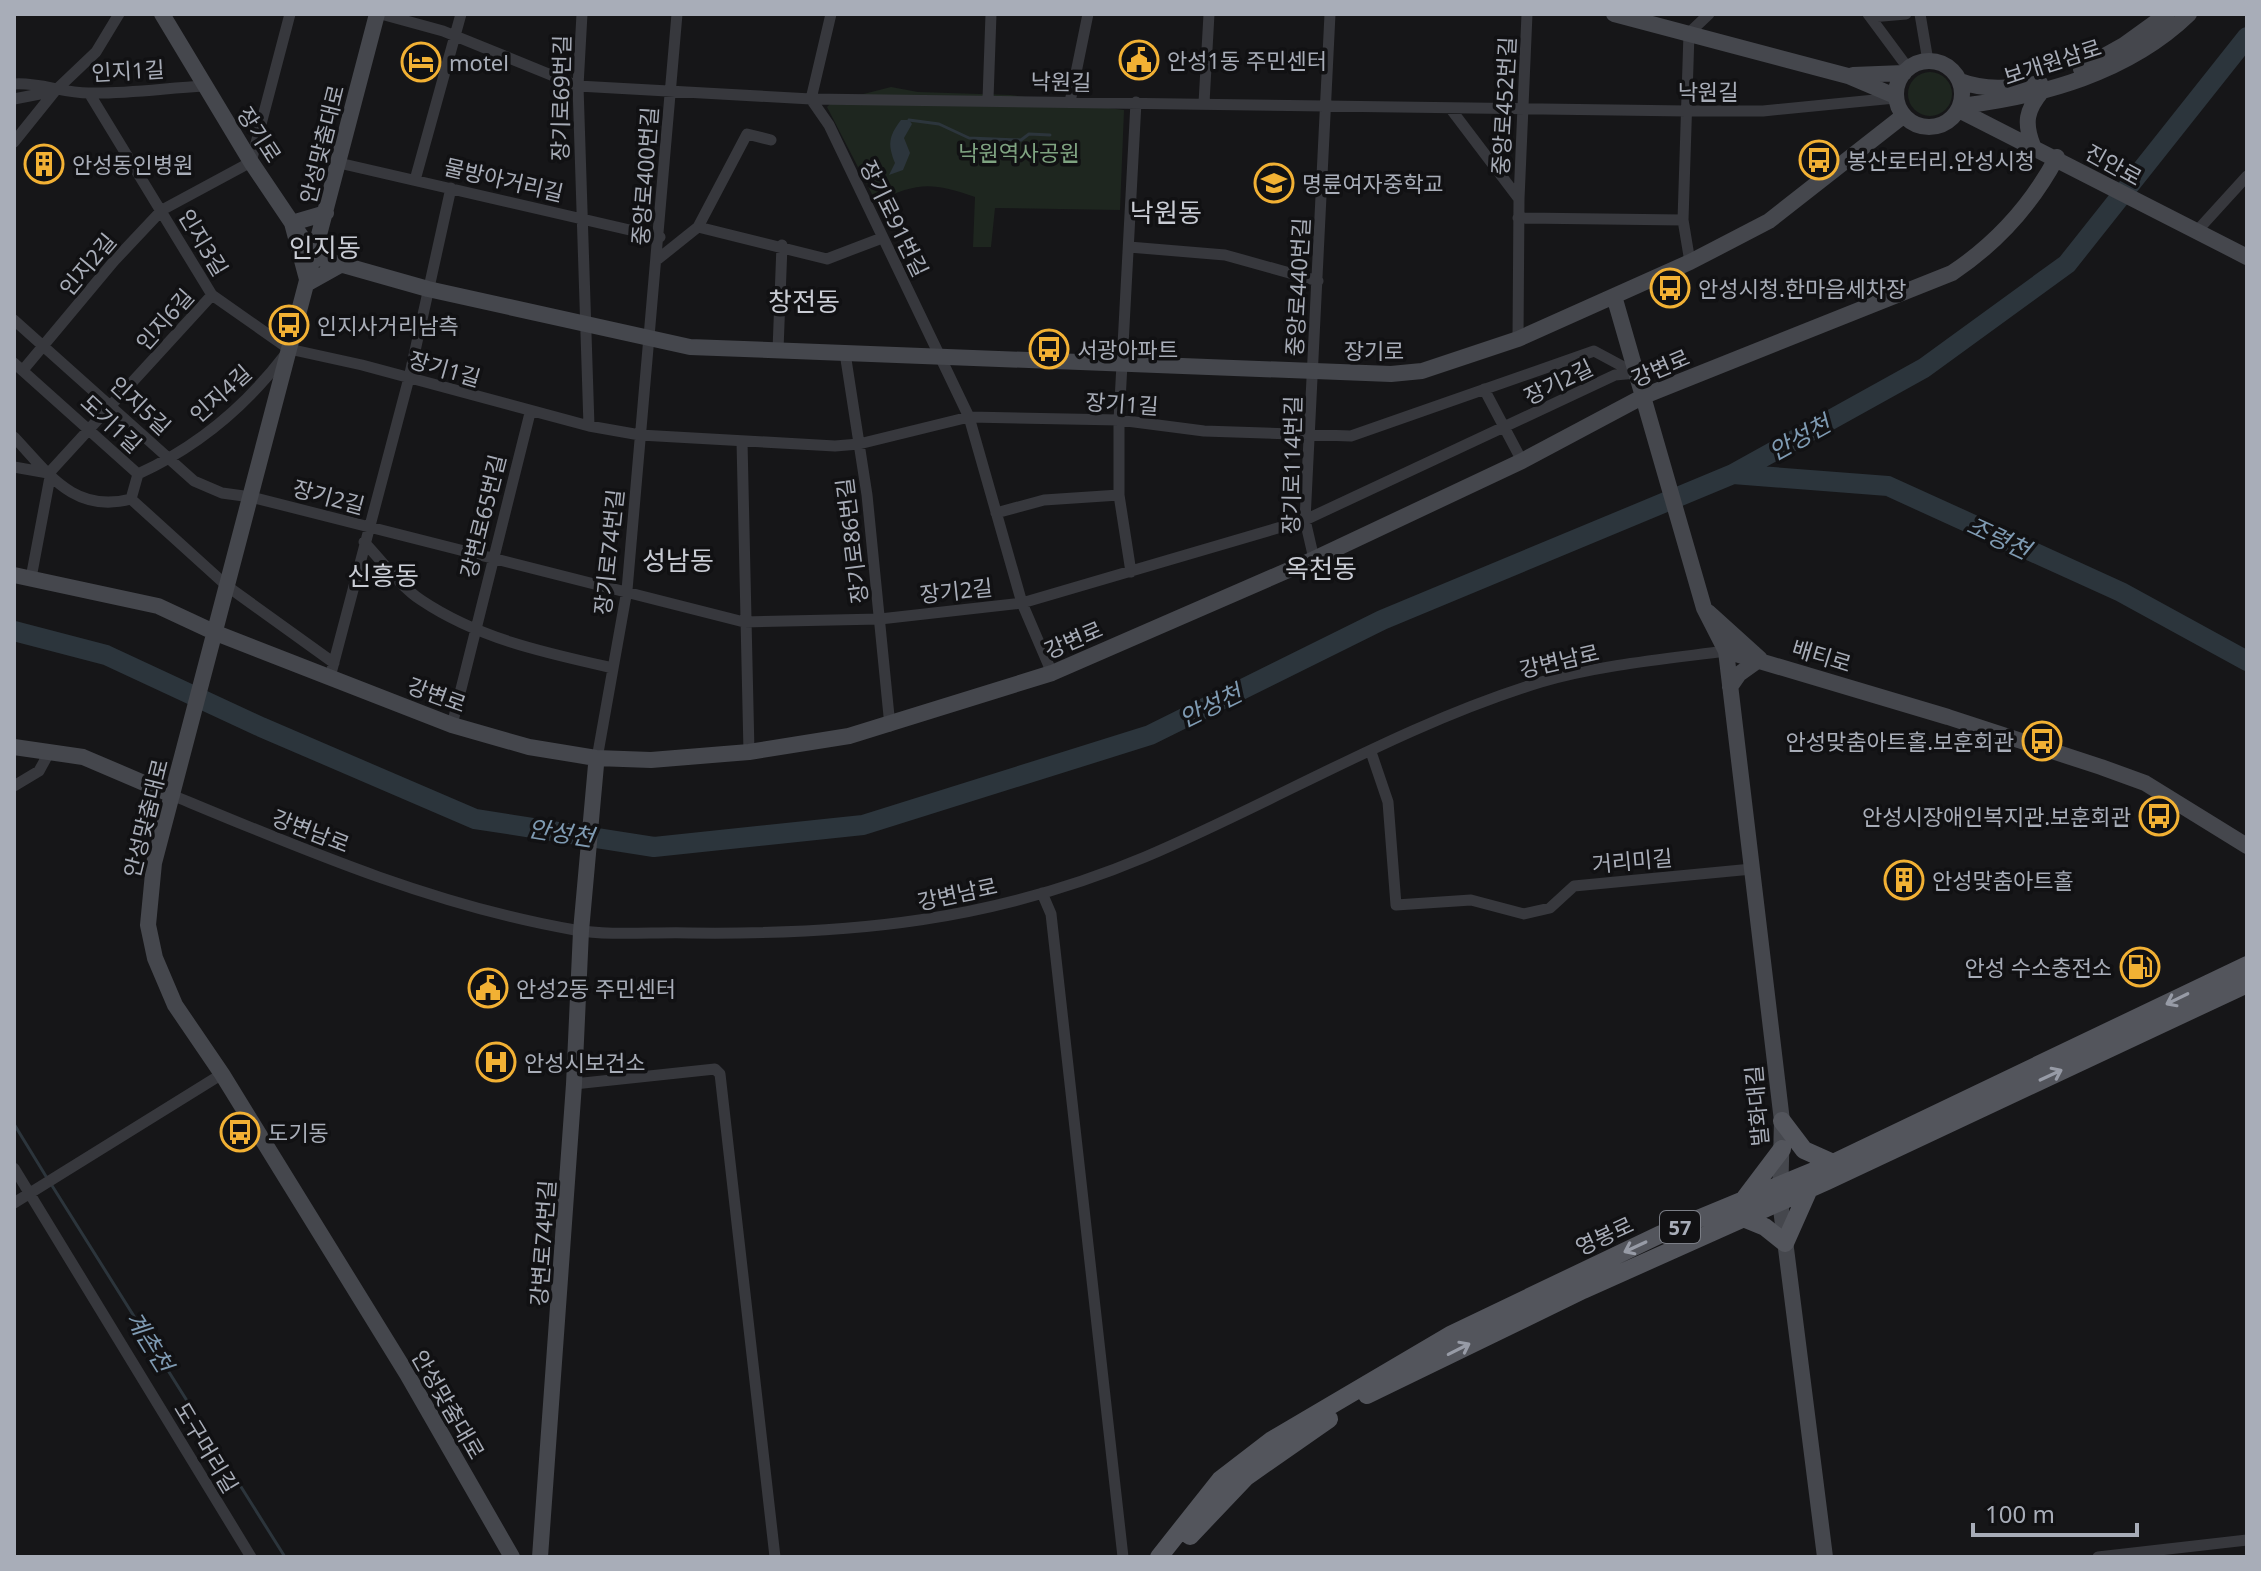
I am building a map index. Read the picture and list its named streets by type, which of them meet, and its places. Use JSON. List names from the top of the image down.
{
  "streets": {
    "main road": [
      "보개원삼로",
      "장기로",
      "안성맞춤대로",
      "진안로",
      "강변로",
      "배티로",
      "발화대길",
      "57",
      "영봉로",
      "강변로74번길"
    ],
    "street": [
      "인지1길",
      "낙원길",
      "장기로69번길",
      "중앙로452번길",
      "중앙로400번길",
      "물방아거리길",
      "장기로91번길",
      "인지3길",
      "인지2길",
      "중앙로440번길",
      "인지6길",
      "장기1길",
      "장기2길",
      "인지4길",
      "인지5길",
      "도기1길",
      "장기로114번길",
      "강변로65번길",
      "장기로86번길",
      "장기로74번길",
      "강변남로",
      "거리미길",
      "도구머리길"
    ]
  },
  "crossings": [
    ["보개원삼로", "낙원길"],
    ["보개원삼로", "장기로"],
    ["보개원삼로", "진안로"],
    ["인지1길", "장기로"],
    ["낙원길", "장기로69번길"],
    ["낙원길", "중앙로452번길"],
    ["낙원길", "장기로"],
    ["낙원길", "안성맞춤대로"],
    ["낙원길", "진안로"],
    ["낙원길", "중앙로400번길"],
    ["낙원길", "장기로91번길"],
    ["낙원길", "중앙로440번길"],
    ["장기로69번길", "장기로"],
    ["장기로69번길", "물방아거리길"],
    ["중앙로452번길", "장기로"],
    ["장기로", "안성맞춤대로"],
    ["장기로", "진안로"],
    ["장기로", "중앙로400번길"],
    ["장기로", "장기로91번길"],
    ["장기로", "인지2길"],
    ["장기로", "중앙로440번길"],
    ["장기로", "장기로114번길"],
    ["장기로", "장기로86번길"],
    ["장기로", "장기로74번길"],
    ["안성맞춤대로", "물방아거리길"],
    ["안성맞춤대로", "인지3길"],
    ["안성맞춤대로", "강변로"],
    ["안성맞춤대로", "장기1길"],
    ["안성맞춤대로", "장기2길"],
    ["안성맞춤대로", "인지4길"],
    ["안성맞춤대로", "인지5길"],
    ["안성맞춤대로", "강변남로"],
    ["진안로", "강변로"],
    ["중앙로400번길", "물방아거리길"],
    ["중앙로400번길", "장기로74번길"],
    ["장기로91번길", "강변로"],
    ["장기로91번길", "장기1길"],
    ["장기로91번길", "장기2길"],
    ["인지3길", "인지2길"],
    ["인지3길", "인지6길"],
    ["인지3길", "장기1길"],
    ["인지3길", "인지4길"],
    ["인지2길", "인지5길"],
    ["인지2길", "도기1길"],
    ["중앙로440번길", "장기로114번길"],
    ["인지6길", "인지5길"],
    ["인지6길", "도기1길"],
    ["강변로", "장기로114번길"],
    ["강변로", "강변로65번길"],
    ["강변로", "장기로86번길"],
    ["강변로", "장기로74번길"],
    ["강변로", "강변로74번길"],
    ["장기1길", "장기2길"],
    ["장기1길", "인지4길"],
    ["장기1길", "장기로114번길"],
    ["장기1길", "강변로65번길"],
    ["장기1길", "장기로86번길"],
    ["장기1길", "장기로74번길"],
    ["장기2길", "인지5길"],
    ["장기2길", "장기로114번길"],
    ["장기2길", "강변로65번길"],
    ["장기2길", "장기로86번길"],
    ["장기2길", "장기로74번길"],
    ["인지4길", "인지5길"],
    ["인지4길", "도기1길"],
    ["장기로74번길", "강변로74번길"],
    ["배티로", "강변남로"],
    ["배티로", "발화대길"],
    ["강변남로", "거리미길"],
    ["강변남로", "발화대길"],
    ["강변남로", "강변로74번길"],
    ["거리미길", "발화대길"],
    ["발화대길", "영봉로"]
  ],
  "districts": [
    "낙원동",
    "인지동",
    "창전동",
    "성남동",
    "옥천동",
    "신흥동"
  ],
  "water": ["안성천", "조령천", "계촌천"],
  "parks": ["낙원역사공원"],
  "places": {
    "public building": ["안성1동 주민센터", "안성2동 주민센터"],
    "hotel": ["motel"],
    "bus stop": [
      "봉산로터리.안성시청",
      "안성시청.한마음세차장",
      "인지사거리남측",
      "서광아파트",
      "안성맞춤아트홀.보훈회관",
      "안성시장애인복지관.보훈회관",
      "도기동"
    ],
    "building": ["안성동인병원", "안성맞춤아트홀"],
    "school or university": ["명륜여자중학교"],
    "fuel station": ["안성 수소충전소"],
    "hospital": ["안성시보건소"]
  },
  "scale_bar": "100 m"
}
